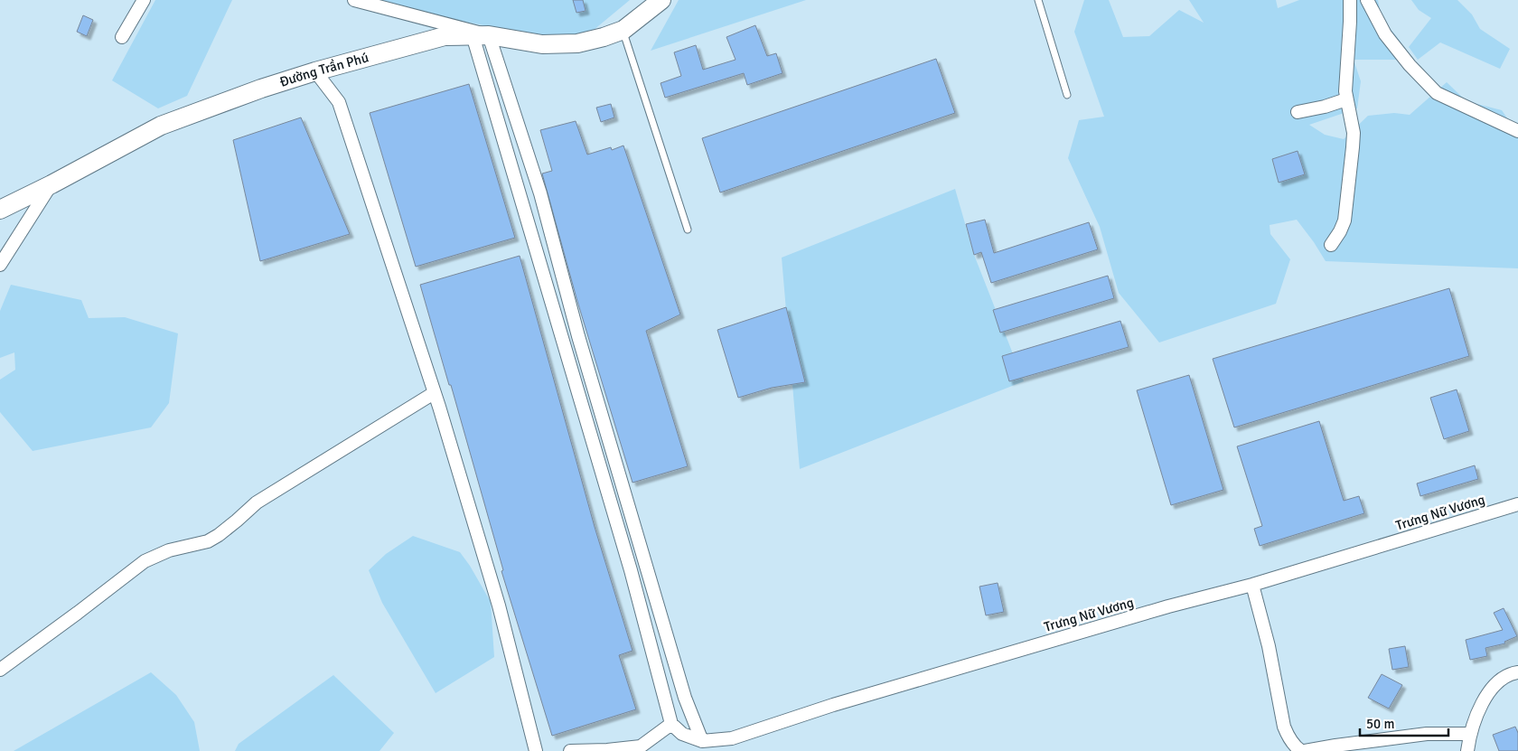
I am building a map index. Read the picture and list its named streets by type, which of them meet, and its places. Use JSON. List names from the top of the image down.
{
  "streets": {
    "main road": ["Đường Trần Phú"],
    "street": ["Trưng Nữ Vương"]
  },
  "scale_bar": "50 m"
}
